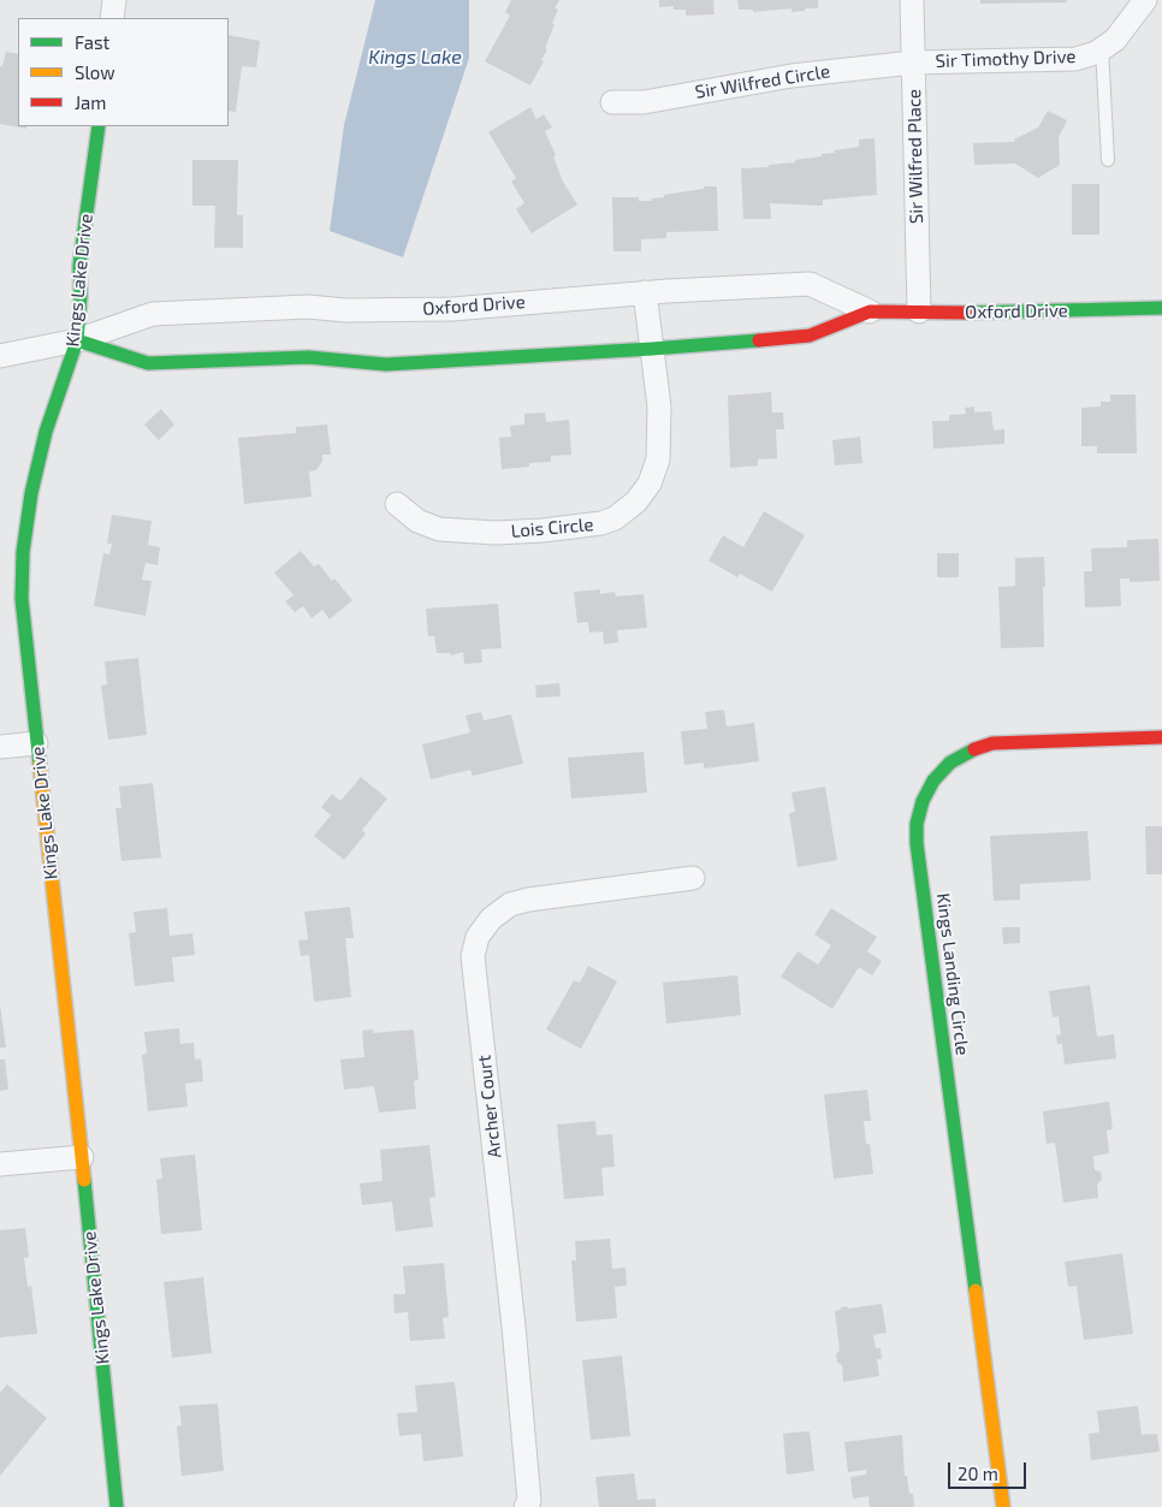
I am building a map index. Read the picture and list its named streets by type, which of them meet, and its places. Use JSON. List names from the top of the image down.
{
  "streets": {
    "street": [
      "Sir Timothy Drive",
      "Sir Wilfred Circle",
      "Sir Wilfred Place",
      "Kings Lake Drive",
      "Oxford Drive",
      "Lois Circle",
      "Kings Landing Circle",
      "Archer Court"
    ]
  },
  "crossings": [
    ["Sir Timothy Drive", "Sir Wilfred Circle"],
    ["Sir Timothy Drive", "Sir Wilfred Place"],
    ["Sir Wilfred Circle", "Sir Wilfred Place"],
    ["Sir Wilfred Place", "Oxford Drive"],
    ["Kings Lake Drive", "Oxford Drive"],
    ["Oxford Drive", "Lois Circle"]
  ],
  "water": ["Kings Lake"],
  "legend": ["Fast", "Slow", "Jam"],
  "scale_bar": "20 m"
}
